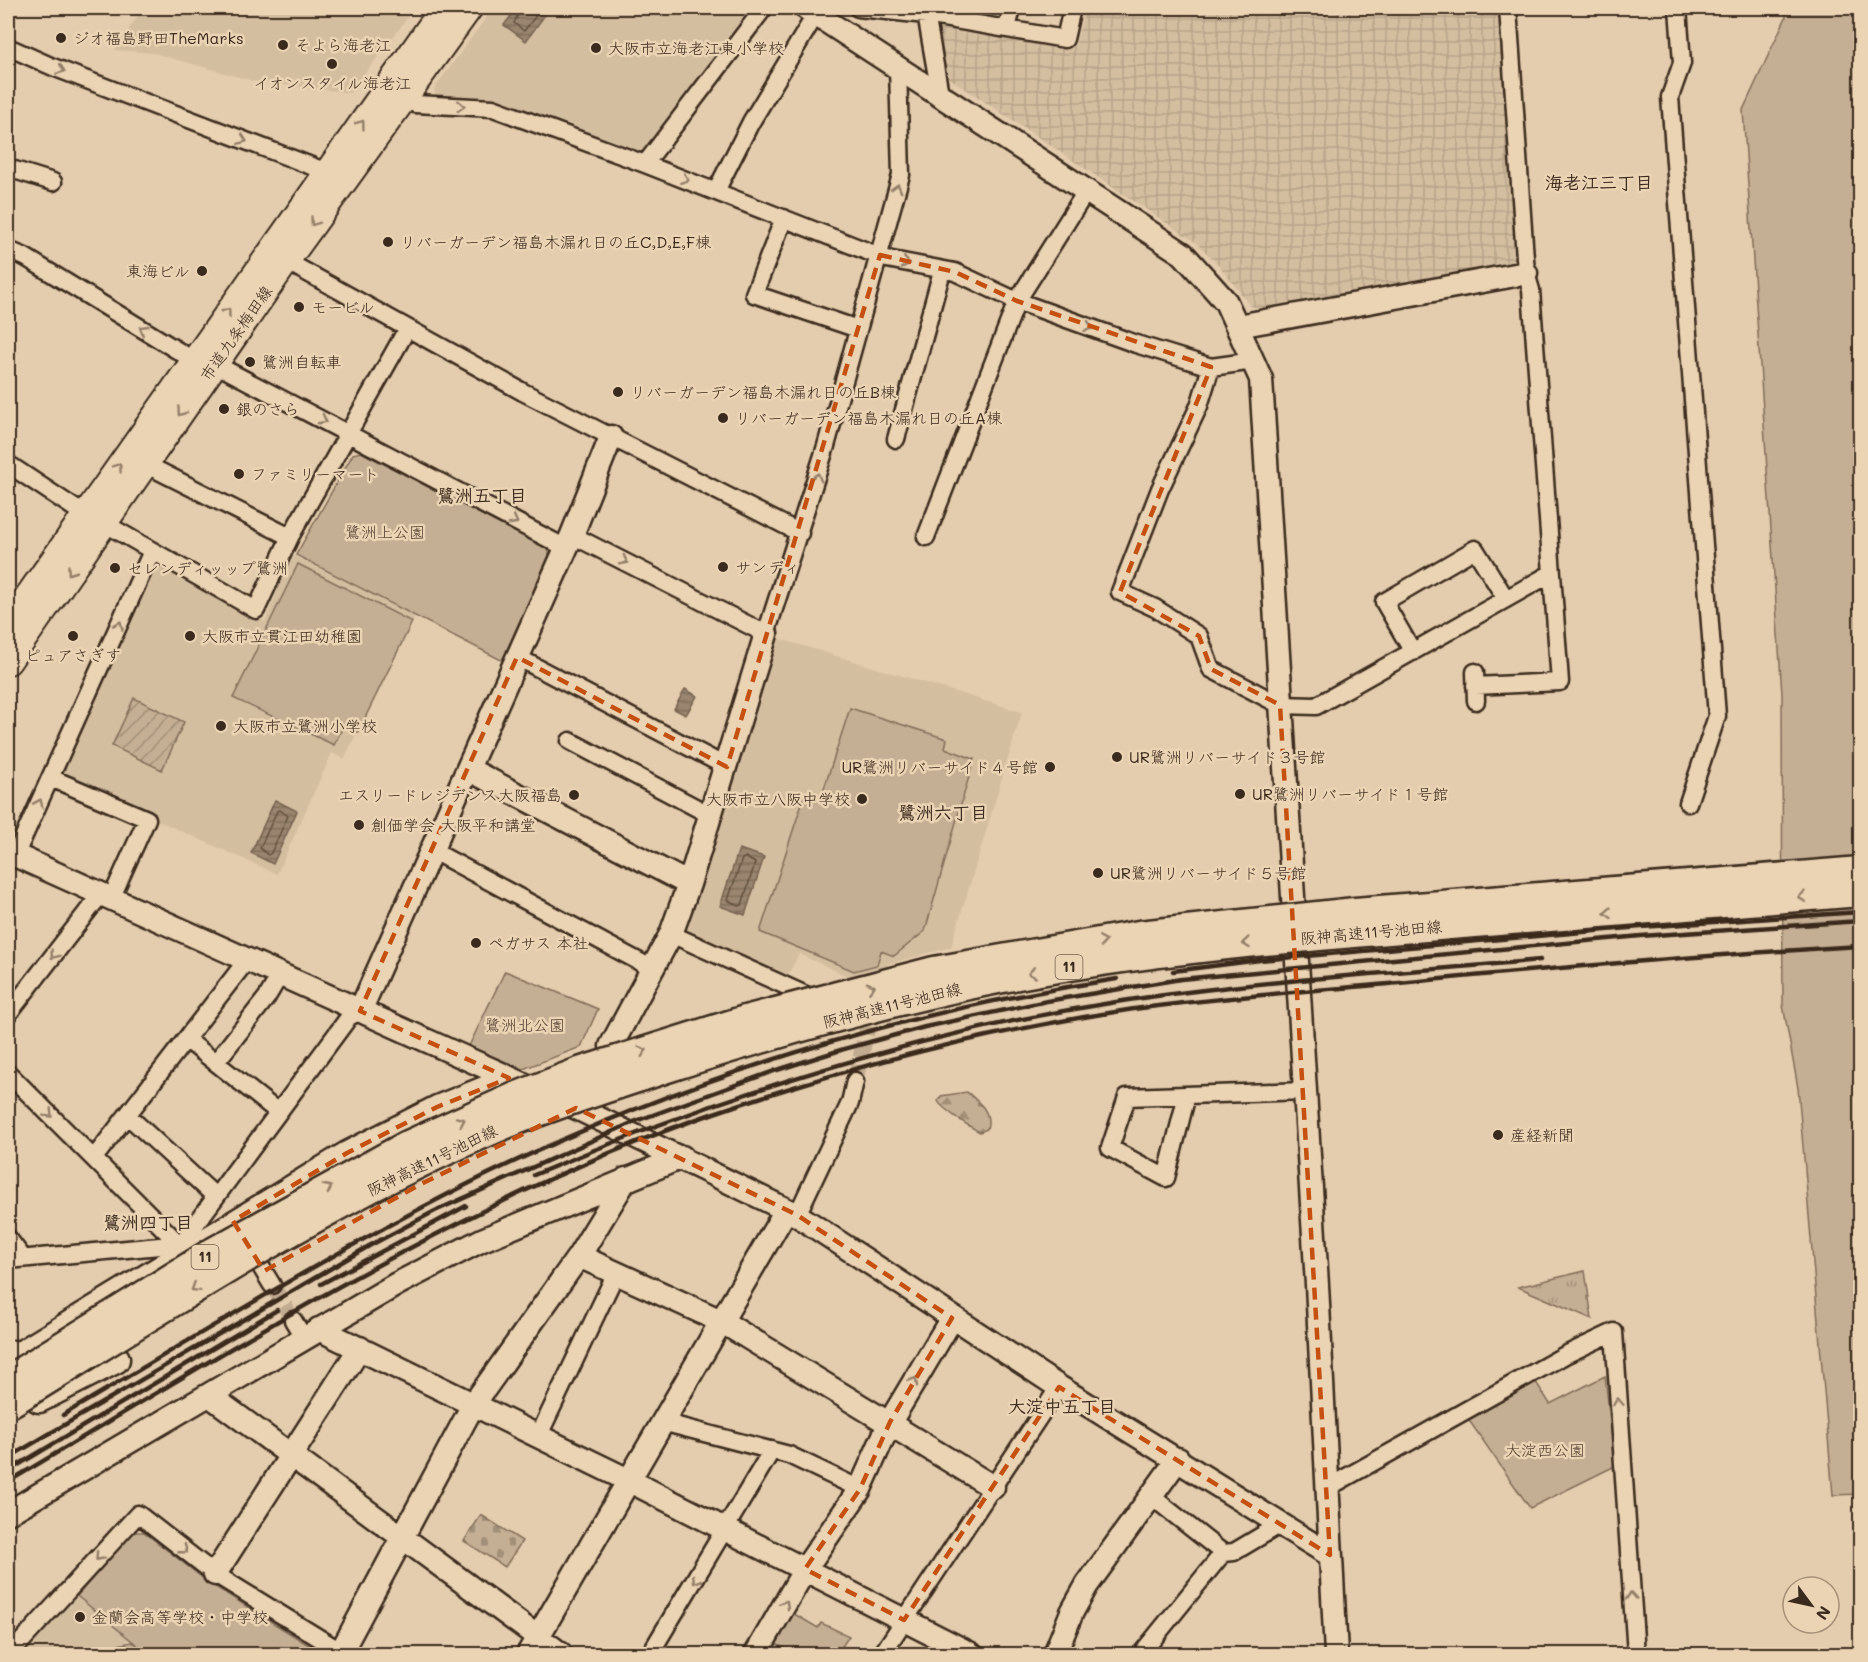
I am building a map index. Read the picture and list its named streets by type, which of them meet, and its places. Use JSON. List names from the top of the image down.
{
  "streets": {
    "highway": ["阪神高速11号池田線", "11"],
    "main road": ["市道九条梅田線"]
  },
  "crossings": [
    ["阪神高速11号池田線", "11"]
  ],
  "districts": [
    "海老江三丁目",
    "鷺洲五丁目",
    "鷺洲六丁目",
    "鷺洲四丁目",
    "大淀中五丁目"
  ],
  "parks": ["鷺洲上公園", "鷺洲北公園", "大淀西公園"],
  "places": [
    "ジオ福島野田TheMarks",
    "そよら海老江",
    "大阪市立海老江東小学校",
    "イオンスタイル海老江",
    "リバーガーデン福島木漏れ日の丘C,D,E,F棟",
    "東海ビル",
    "モービル",
    "鷺洲自転車",
    "リバーガーデン福島木漏れ日の丘B棟",
    "銀のさら",
    "リバーガーデン福島木漏れ日の丘A棟",
    "ファミリーマート",
    "サンディ",
    "セレンディッップ鷺洲",
    "ピュアさぎす",
    "大阪市立貫江田幼稚園",
    "大阪市立鷺洲小学校",
    "UR鷺洲リバーサイド３号館",
    "UR鷺洲リバーサイド４号館",
    "UR鷺洲リバーサイド１号館",
    "エスリードレジデンス大阪福島",
    "大阪市立八阪中学校",
    "創価学会 大阪平和講堂",
    "UR鷺洲リバーサイド５号館",
    "ペガサス 本社",
    "産経新聞",
    "金蘭会高等学校・中学校"
  ],
  "north": "bottom right"
}
